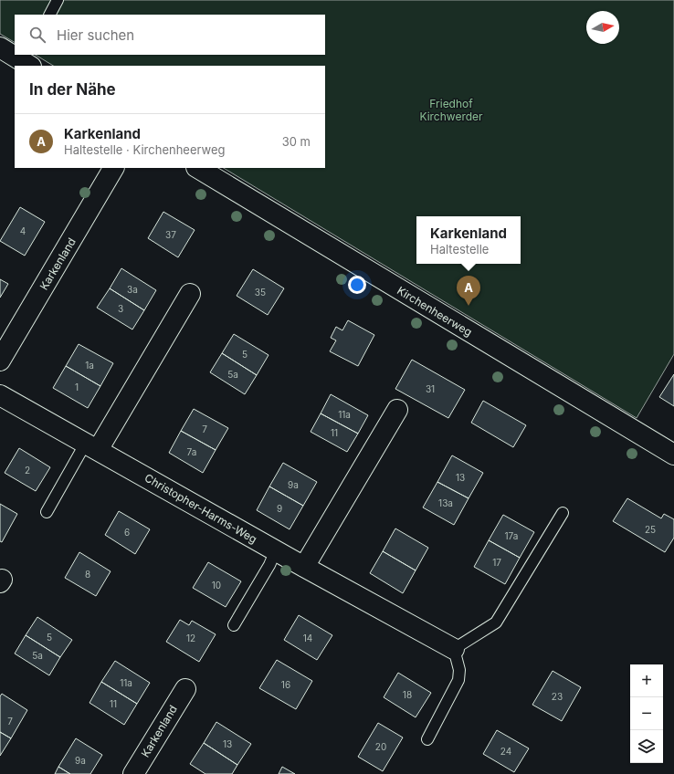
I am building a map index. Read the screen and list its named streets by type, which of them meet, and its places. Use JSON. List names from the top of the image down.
{
  "streets": {
    "street": ["Karkenland", "Kirchenheerweg", "Christopher-Harms-Weg"]
  },
  "parks": ["Friedhof Kirchwerder"],
  "house_numbers": [
    "4",
    "37",
    "3a",
    "35",
    "3",
    "5",
    "1a",
    "5a",
    "1",
    "31",
    "11a",
    "7",
    "11",
    "7a",
    "2",
    "13",
    "9a",
    "13a",
    "9",
    "25",
    "6",
    "17a",
    "17",
    "8",
    "10",
    "5",
    "12",
    "14",
    "5a",
    "11a",
    "16",
    "18",
    "23",
    "11",
    "7",
    "13",
    "20",
    "24",
    "9a"
  ],
  "north": "right",
  "page": {
    "search": "Hier suchen",
    "heading": "In der Nähe",
    "list": [
      {
        "mark": "A",
        "name": "Karkenland",
        "note": "Haltestelle · Kirchenheerweg",
        "value": "30 m"
      }
    ],
    "popup": ["Karkenland", "Haltestelle"],
    "pins": "A",
    "map_buttons": ["+", "−"]
  }
}
